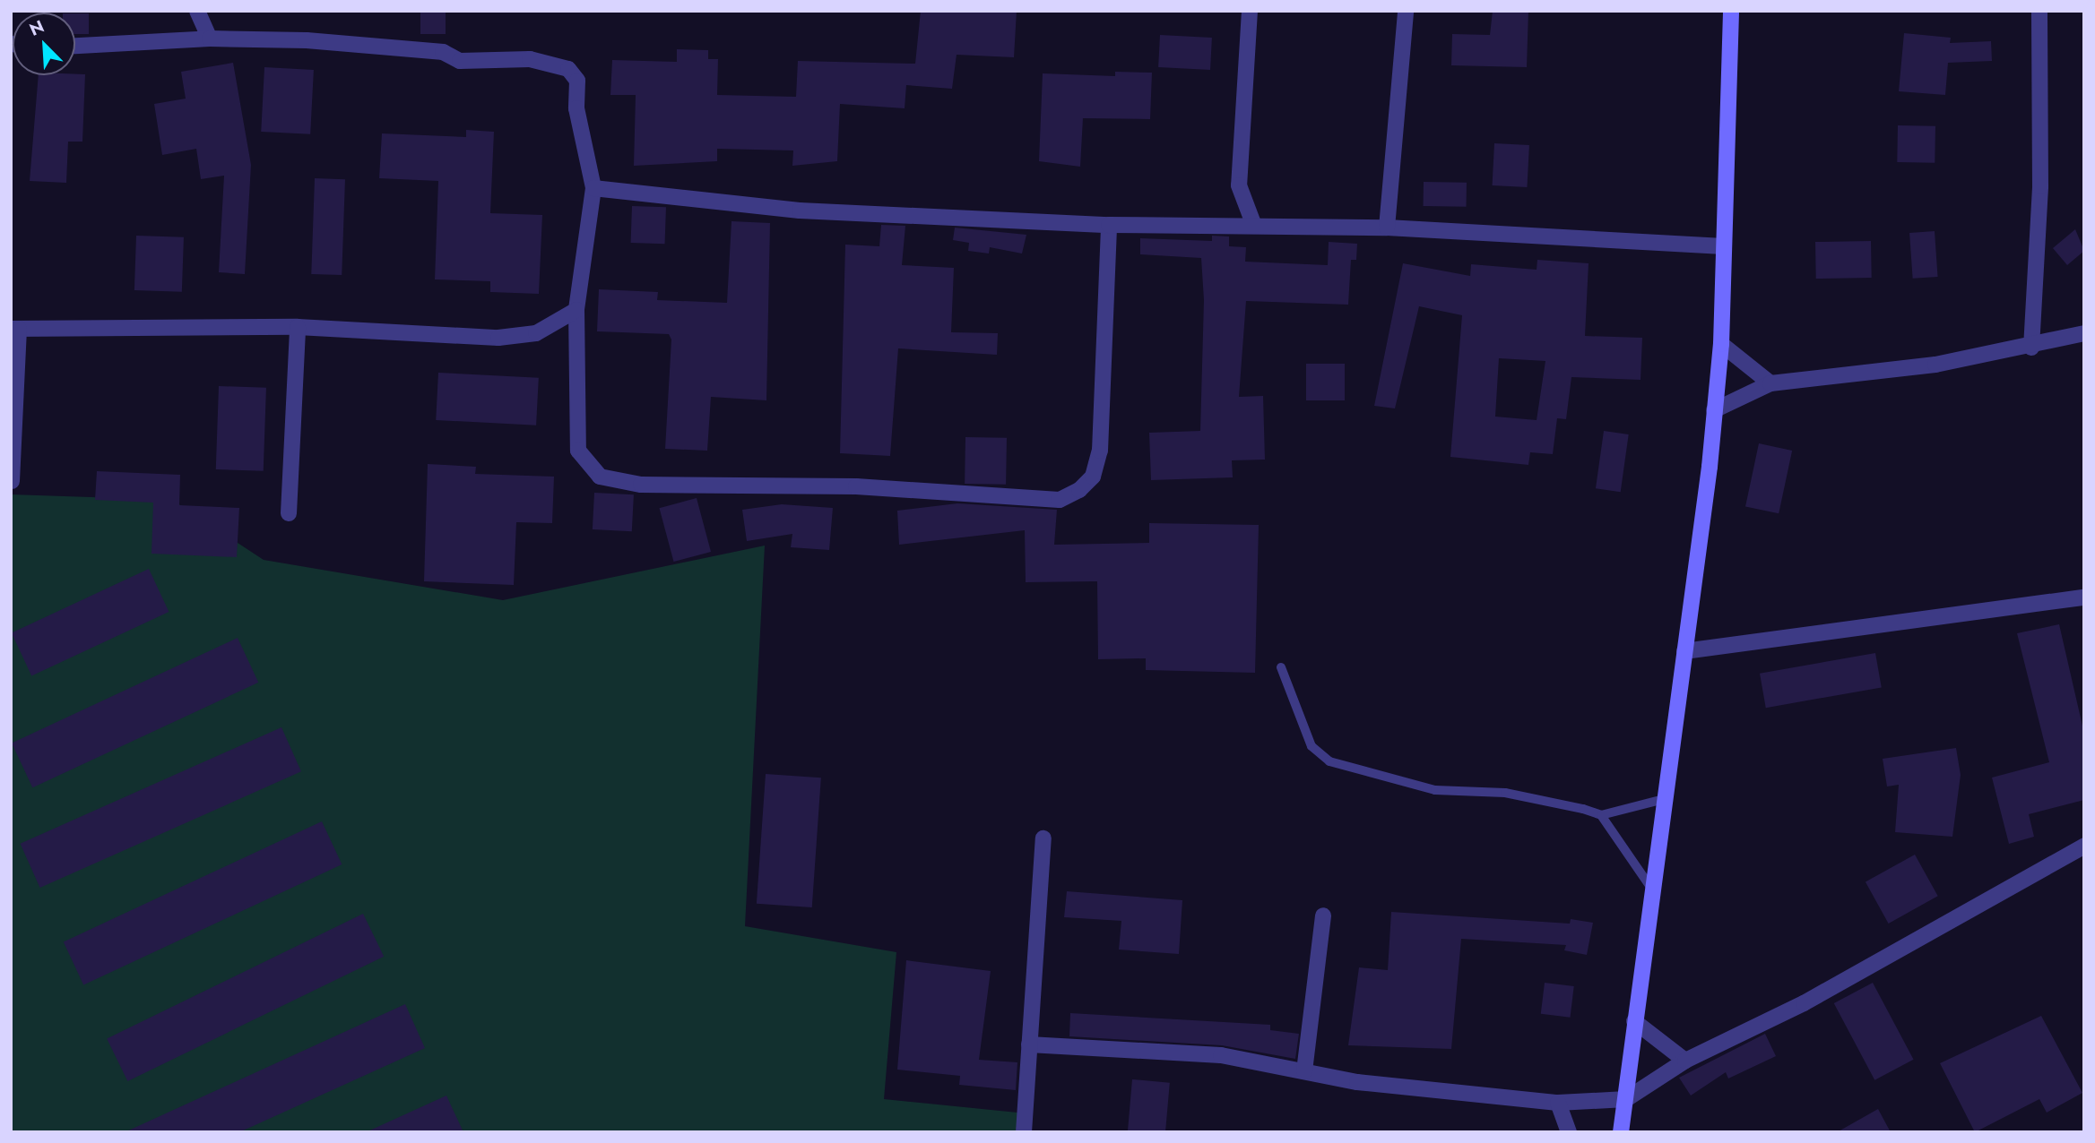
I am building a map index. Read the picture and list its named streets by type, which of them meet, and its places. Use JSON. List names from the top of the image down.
{
  "north": "top left"
}
